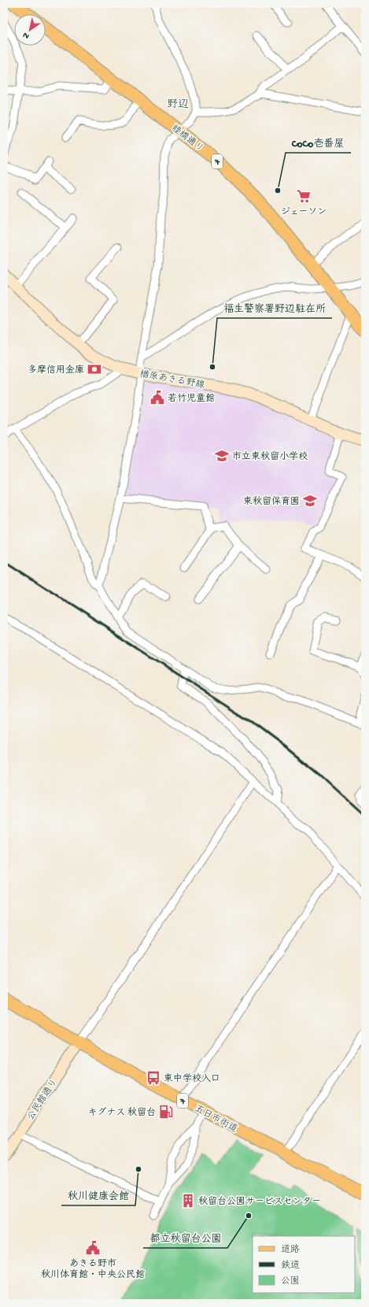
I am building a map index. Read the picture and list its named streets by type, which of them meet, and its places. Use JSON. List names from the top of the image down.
{
  "streets": {
    "main road": [
      "睦橋通り",
      "7",
      "楢原あきる野線",
      "公民館通り",
      "五日市街道"
    ]
  },
  "crossings": [
    ["公民館通り", "五日市街道"]
  ],
  "districts": ["野辺"],
  "places": {
    "other": [
      "CoCo壱番屋",
      "福生警察署野辺駐在所",
      "秋川健康会館",
      "都立秋留台公園"
    ],
    "supermarket": ["ジェーソン"],
    "bank": ["多摩信用金庫"],
    "public building": ["若竹児童館", "あきる野市 秋川体育館・中央公民館"],
    "school or university": ["市立東秋留小学校", "東秋留保育園"],
    "bus stop": ["東中学校入口"],
    "fuel station": ["キグナス 秋留台"],
    "building": ["秋留台公園サービスセンター"]
  },
  "legend": ["道路", "鉄道", "公園"],
  "north": "bottom left"
}
